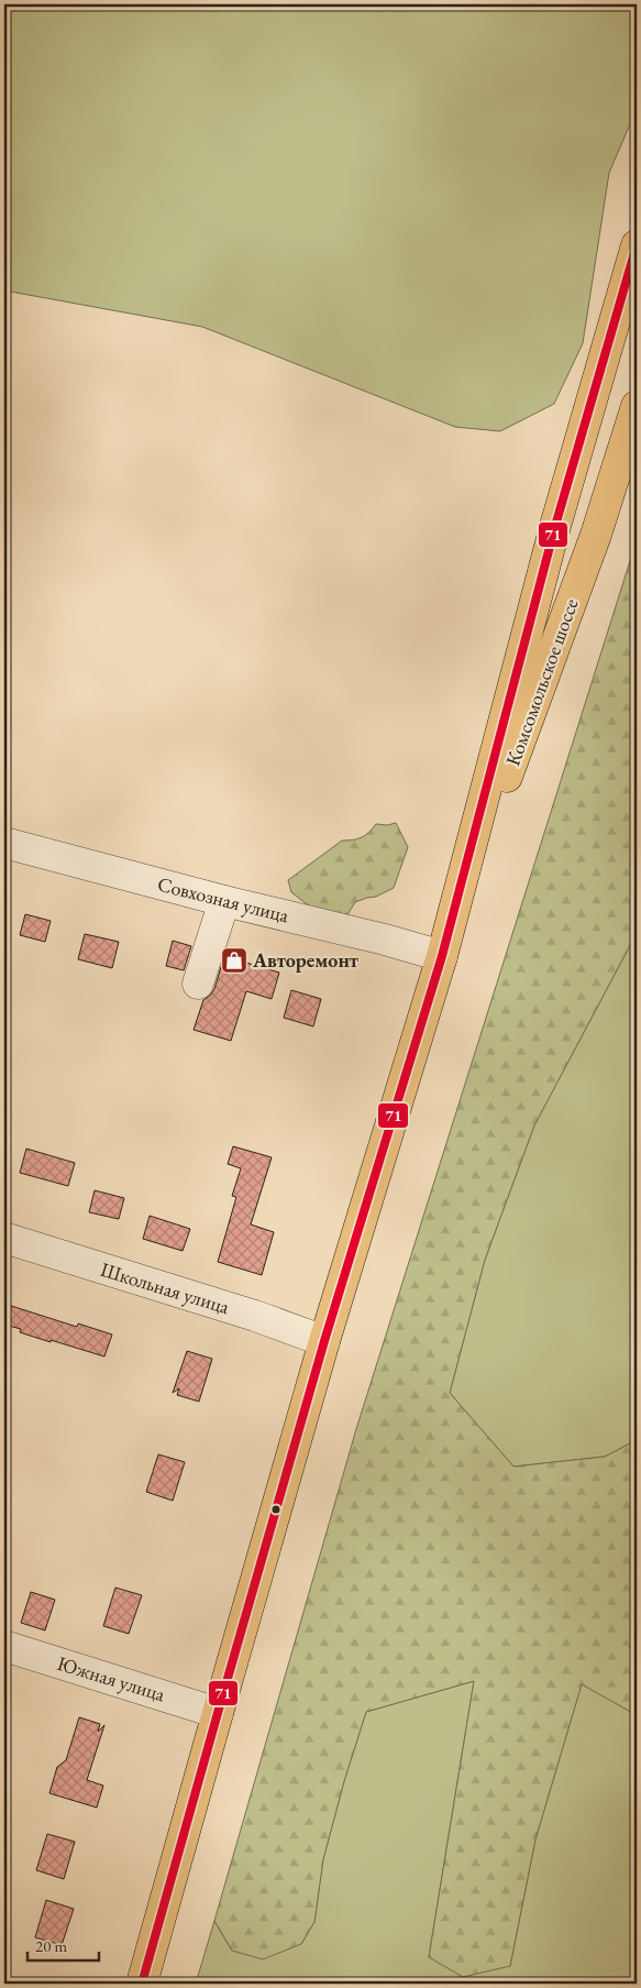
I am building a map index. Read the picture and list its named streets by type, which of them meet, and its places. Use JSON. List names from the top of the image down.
{
  "streets": {
    "main road": ["Комсомольское шоссе"],
    "street": ["Совхозная улица", "Школьная улица", "Южная улица"]
  },
  "crossings": [
    ["Комсомольское шоссе", "Совхозная улица"],
    ["Комсомольское шоссе", "Школьная улица"],
    ["Комсомольское шоссе", "Южная улица"]
  ],
  "places": {
    "shop": ["Авторемонт"]
  },
  "lines": ["transit line 71"],
  "scale_bar": "20 m"
}
